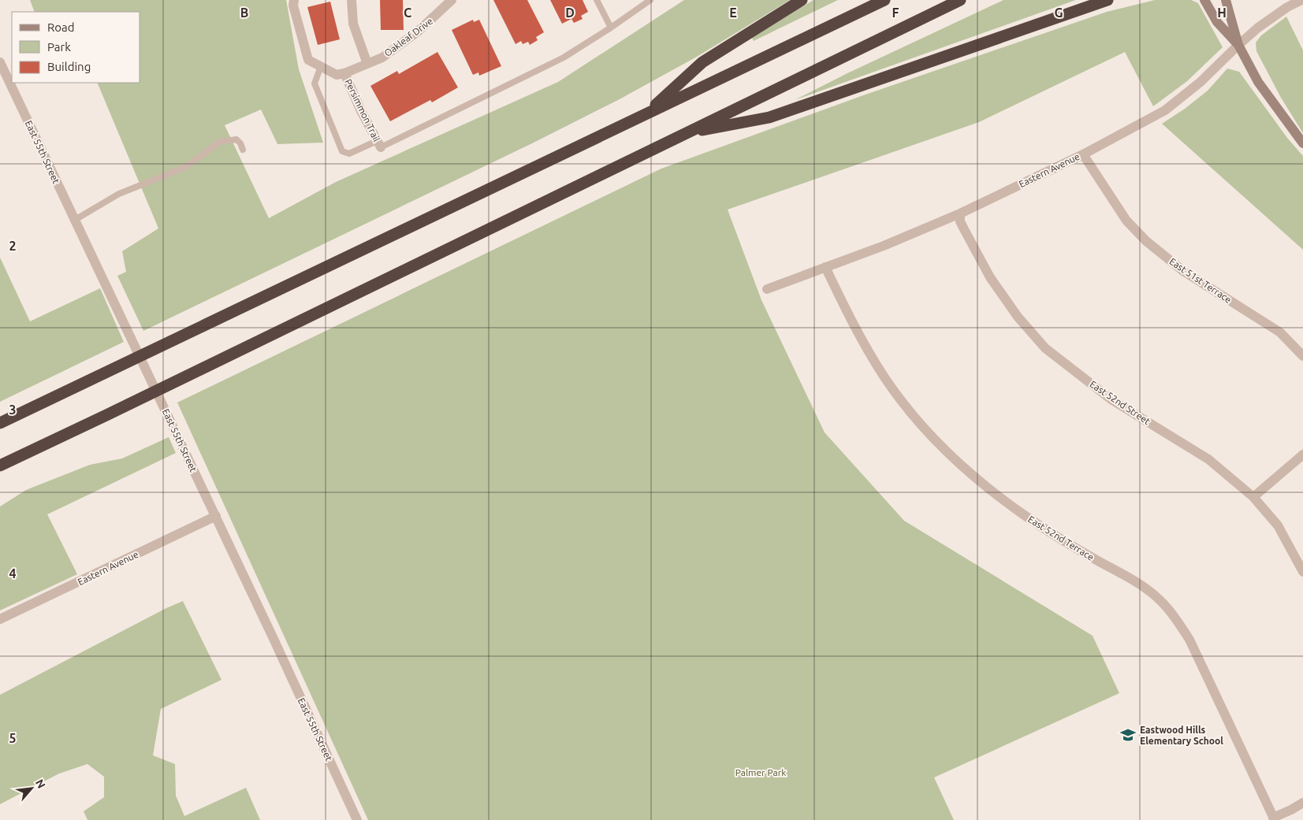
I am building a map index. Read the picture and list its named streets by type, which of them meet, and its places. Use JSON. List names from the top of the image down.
{
  "streets": {
    "street": [
      "Oakleaf Drive",
      "Persimmon Trail",
      "East 55th Street",
      "Eastern Avenue",
      "East 51st Terrace",
      "East 52nd Street",
      "East 52nd Terrace"
    ]
  },
  "crossings": [
    ["Oakleaf Drive", "Persimmon Trail"],
    ["East 55th Street", "Eastern Avenue"],
    ["Eastern Avenue", "East 51st Terrace"],
    ["Eastern Avenue", "East 52nd Street"],
    ["Eastern Avenue", "East 52nd Terrace"]
  ],
  "parks": ["Palmer Park"],
  "places": {
    "school or university": ["Eastwood Hills Elementary School"]
  },
  "legend": ["Road", "Park", "Building"],
  "north": "top right",
  "grid": {
    "columns": [
      "B",
      "C",
      "D",
      "E",
      "F",
      "G",
      "H"
    ],
    "rows": [
      "2",
      "3",
      "4",
      "5"
    ]
  }
}
